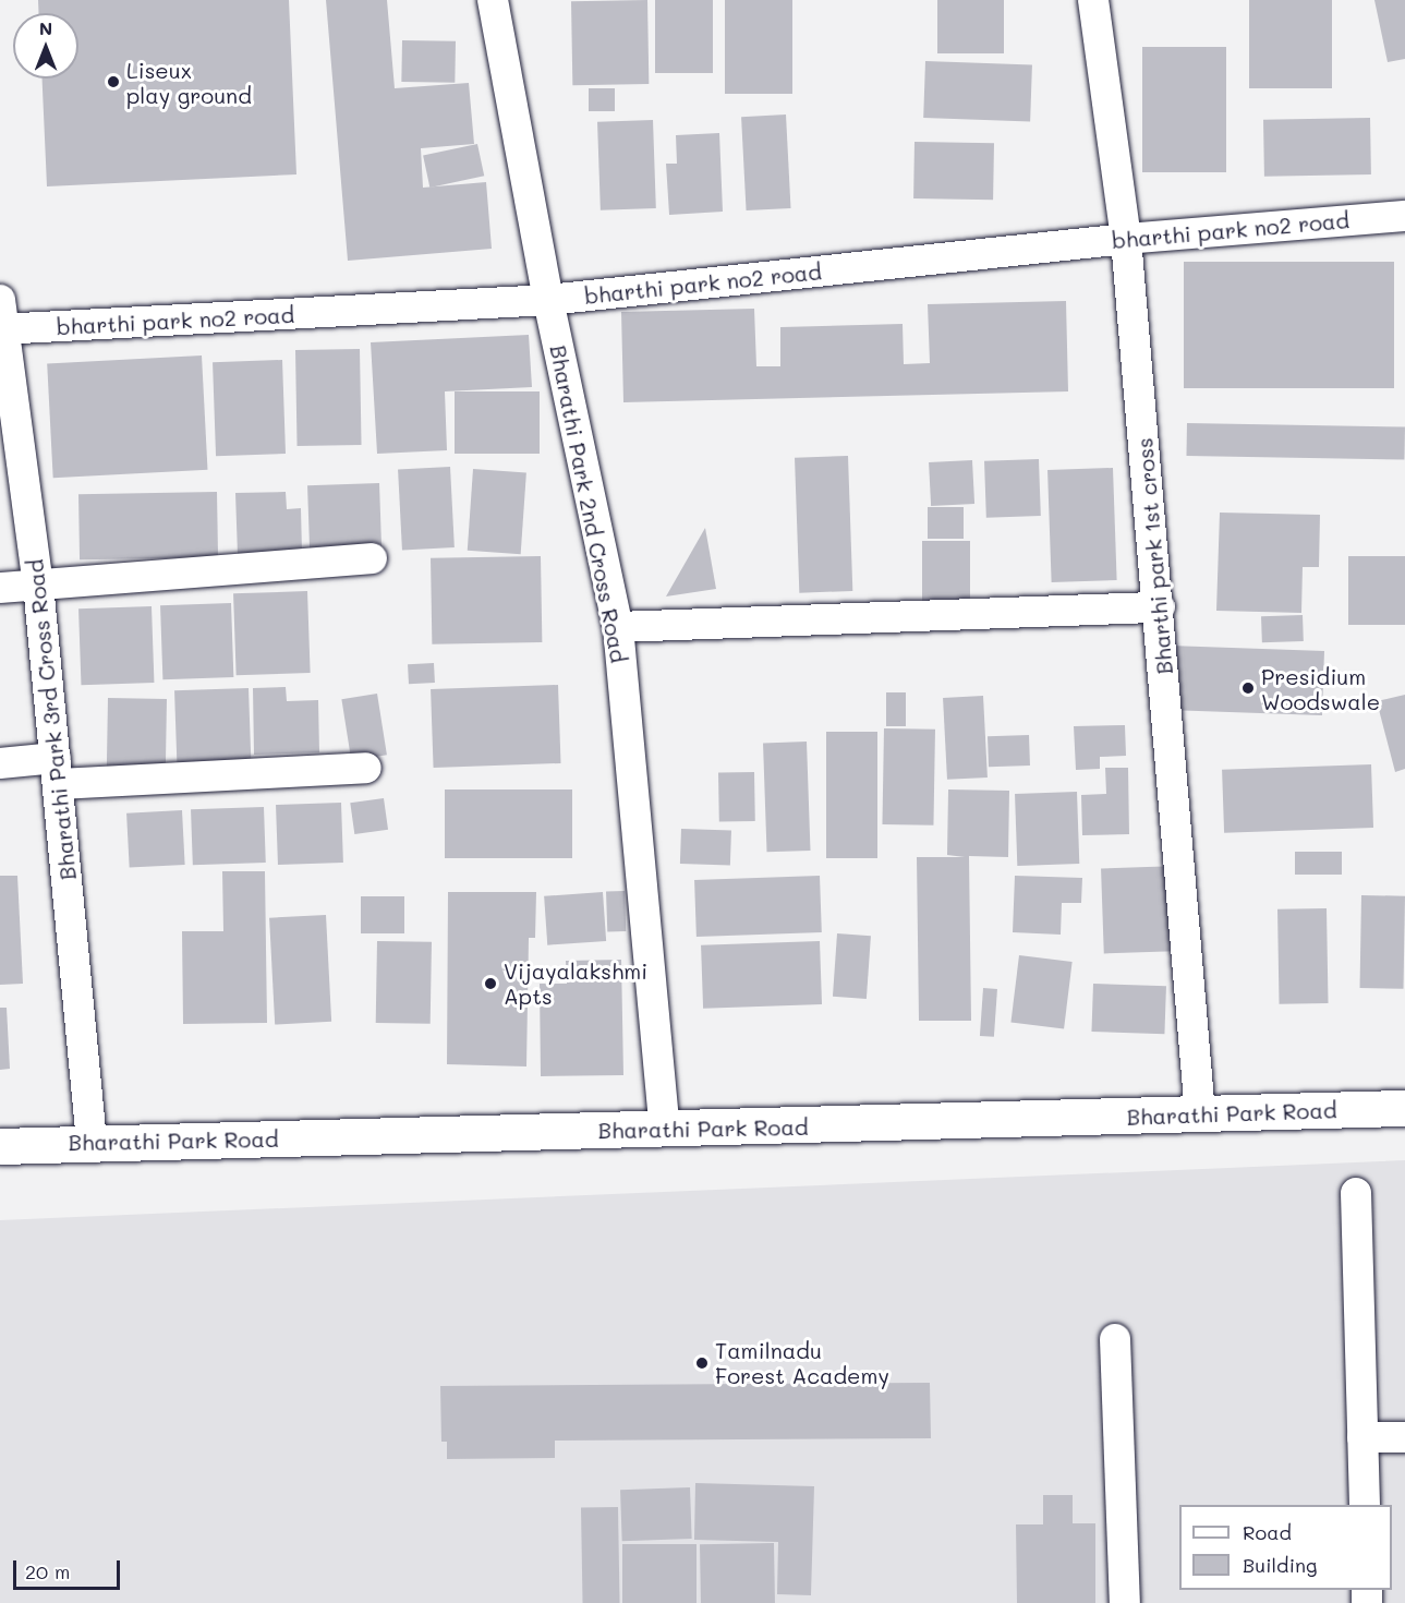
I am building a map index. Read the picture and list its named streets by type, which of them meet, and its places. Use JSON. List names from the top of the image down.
{
  "streets": {
    "main road": ["Bharathi Park Road"],
    "street": [
      "bharthi park no2 road",
      "Bharathi Park 2nd Cross Road",
      "Bharthi park 1st cross",
      "Bharathi Park 3rd Cross Road"
    ]
  },
  "crossings": [
    ["bharthi park no2 road", "Bharathi Park 2nd Cross Road"],
    ["bharthi park no2 road", "Bharthi park 1st cross"],
    ["bharthi park no2 road", "Bharathi Park 3rd Cross Road"],
    ["Bharathi Park 2nd Cross Road", "Bharathi Park Road"],
    ["Bharthi park 1st cross", "Bharathi Park Road"],
    ["Bharathi Park 3rd Cross Road", "Bharathi Park Road"]
  ],
  "places": [
    "Liseux play ground",
    "Presidium Woodswale",
    "Vijayalakshmi Apts",
    "Tamilnadu Forest Academy"
  ],
  "legend": ["Road", "Building"],
  "scale_bar": "20 m",
  "north": "top"
}
